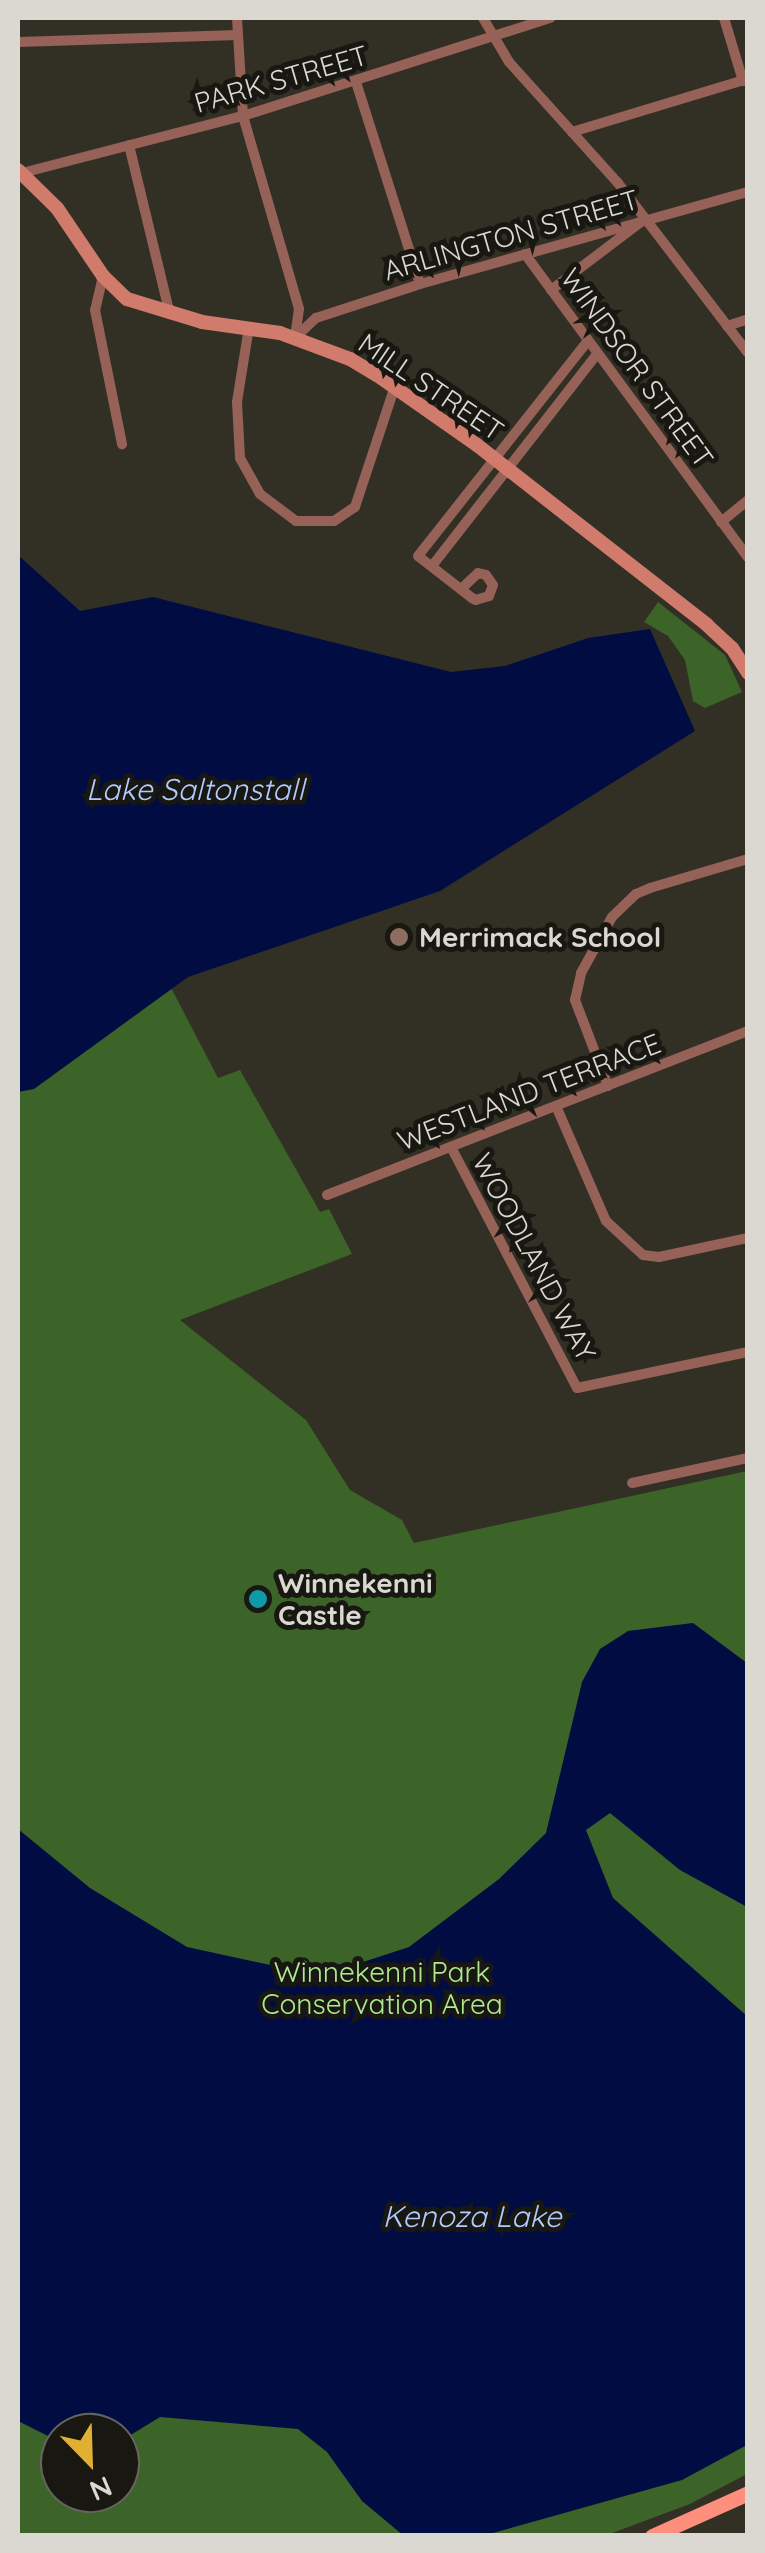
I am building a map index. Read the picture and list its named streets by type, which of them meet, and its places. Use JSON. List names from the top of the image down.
{
  "streets": {
    "main road": ["MILL STREET"],
    "street": [
      "PARK STREET",
      "ARLINGTON STREET",
      "WINDSOR STREET",
      "WESTLAND TERRACE",
      "WOODLAND WAY"
    ]
  },
  "crossings": [
    ["PARK STREET", "MILL STREET"],
    ["ARLINGTON STREET", "WINDSOR STREET"],
    ["ARLINGTON STREET", "MILL STREET"],
    ["WESTLAND TERRACE", "WOODLAND WAY"]
  ],
  "water": ["Lake Saltonstall", "Kenoza Lake"],
  "parks": ["Winnekenni Park Conservation Area"],
  "places": ["Merrimack School", "Winnekenni Castle"],
  "north": "bottom right"
}
